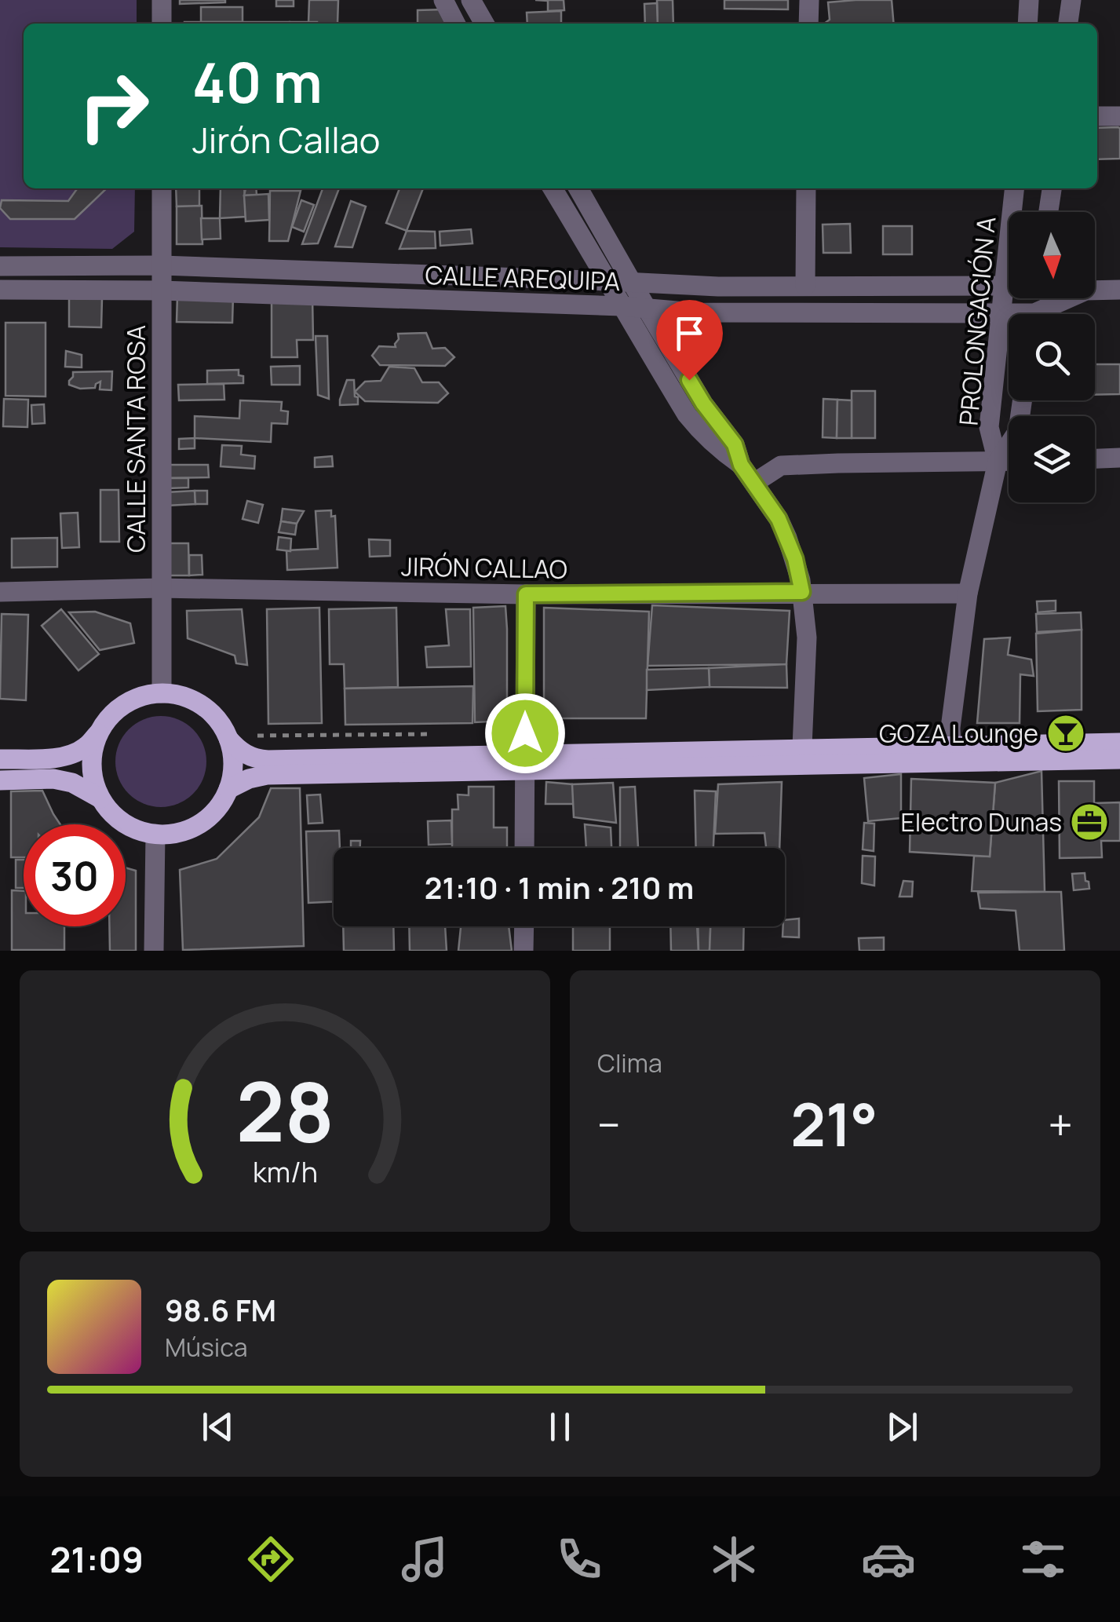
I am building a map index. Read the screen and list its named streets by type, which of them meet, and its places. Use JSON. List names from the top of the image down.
{
  "streets": {
    "street": [
      "CALLE AREQUIPA",
      "PROLONGACIÓN A",
      "CALLE SANTA ROSA",
      "JIRÓN CALLAO"
    ]
  },
  "crossings": [
    ["CALLE AREQUIPA", "PROLONGACIÓN A"],
    ["CALLE AREQUIPA", "CALLE SANTA ROSA"],
    ["PROLONGACIÓN A", "JIRÓN CALLAO"],
    ["CALLE SANTA ROSA", "JIRÓN CALLAO"]
  ],
  "places": {
    "bar": ["GOZA Lounge"],
    "office": ["Electro Dunas"]
  },
  "north": "bottom",
  "page": {
    "turn": ["40 m", "Jirón Callao"],
    "limit": "30",
    "trip": "21:10 · 1 min · 210 m",
    "tile": "Clima",
    "heat": ["−", "21°", "+"],
    "song": ["98.6 FM", "Música"],
    "tabs": "21:09",
    "gauge": ["28", "km/h"]
  }
}
